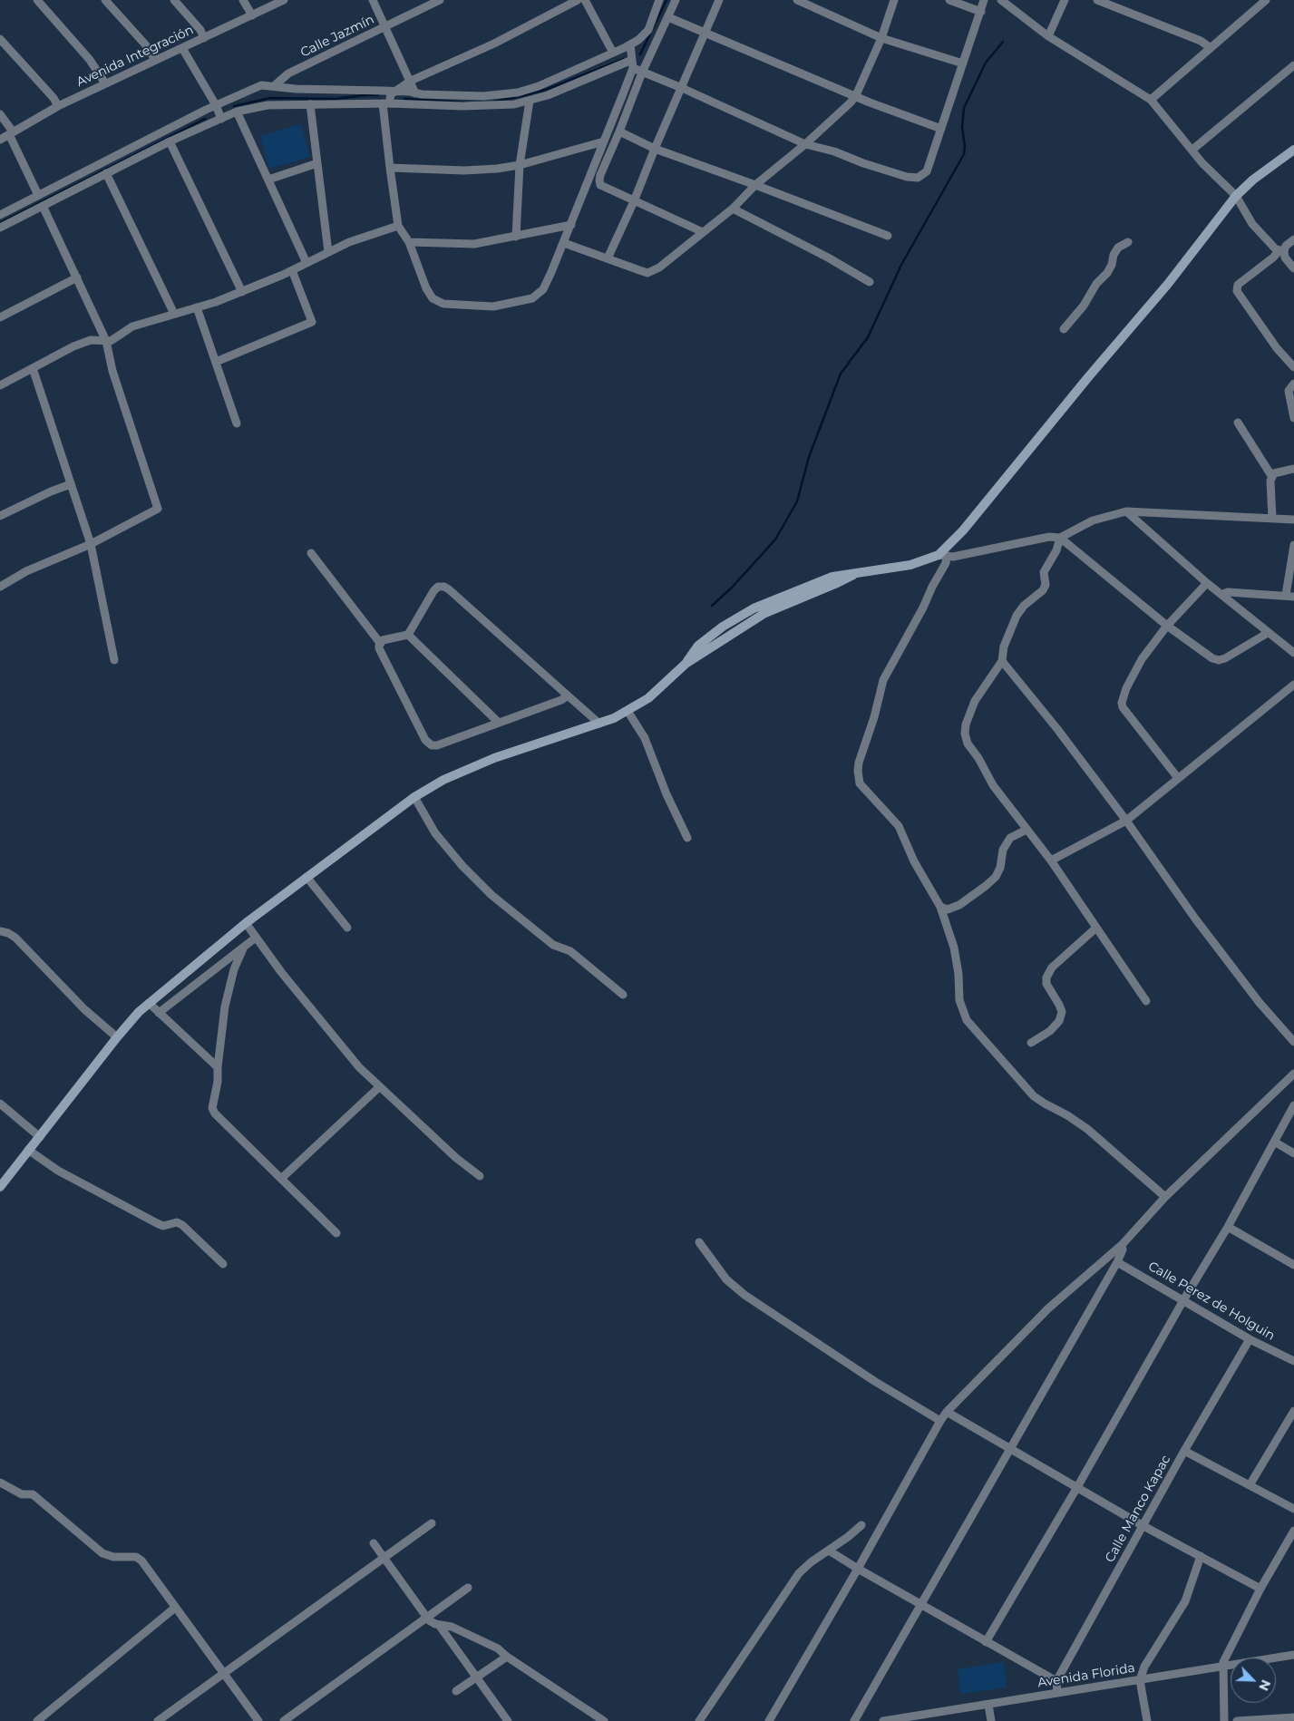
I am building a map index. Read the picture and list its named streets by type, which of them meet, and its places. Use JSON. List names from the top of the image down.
{
  "streets": {
    "street": [
      "Calle Jazmín",
      "Avenida Integración",
      "Calle Perez de Holguin",
      "Calle Manco Kapac",
      "Avenida Florida"
    ]
  },
  "crossings": [
    ["Calle Perez de Holguin", "Calle Manco Kapac"]
  ],
  "north": "bottom right"
}
